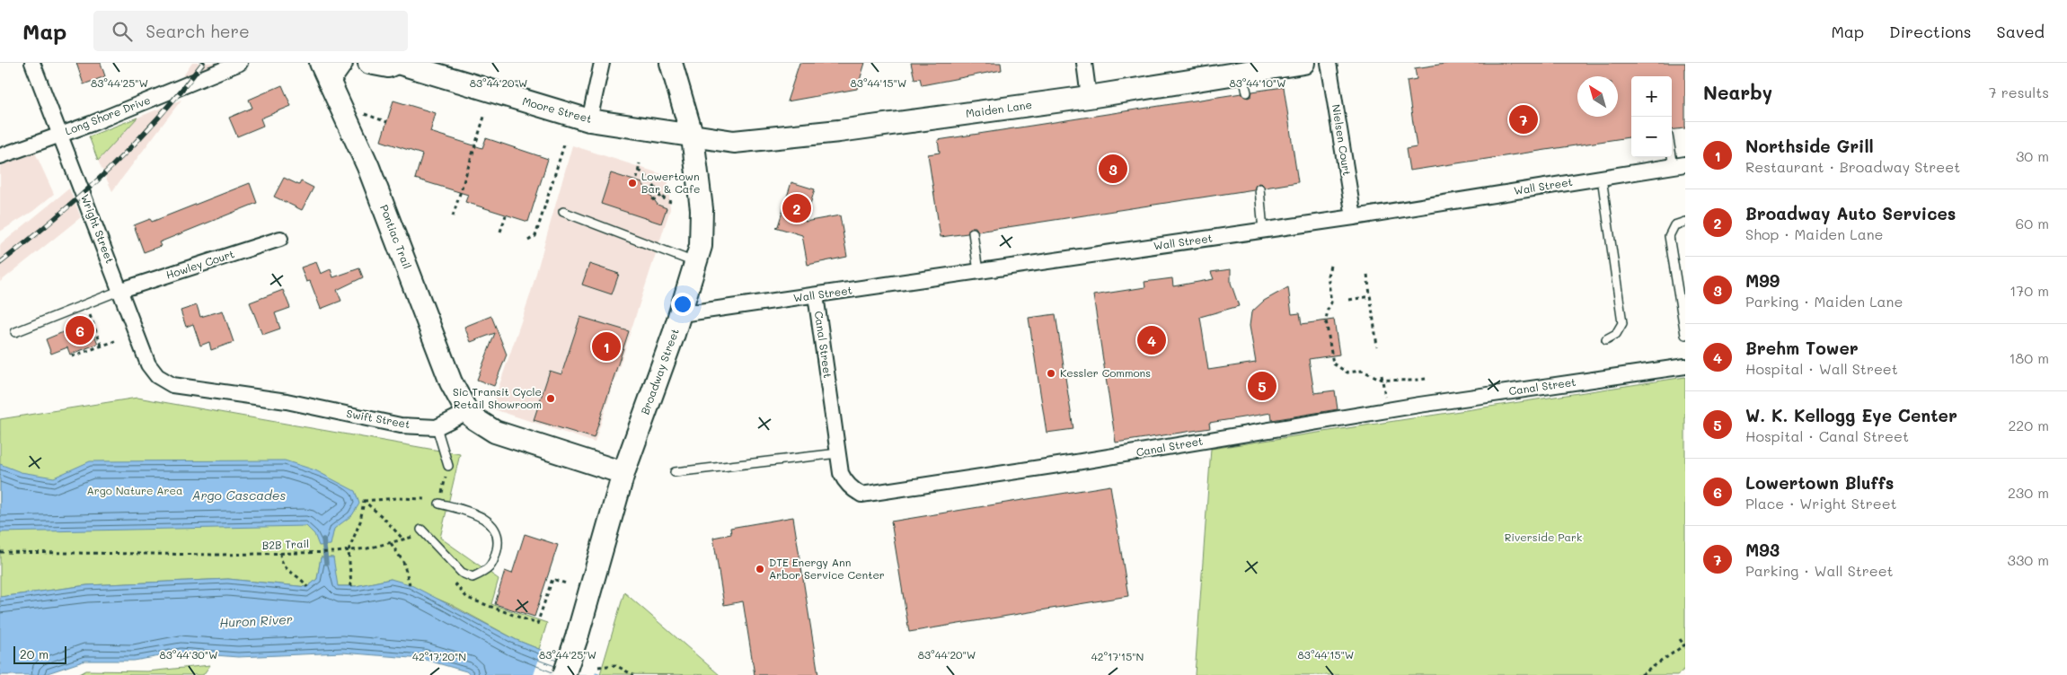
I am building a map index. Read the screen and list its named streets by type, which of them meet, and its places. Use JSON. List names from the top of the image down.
{
  "streets": {
    "main road": [
      "Maiden Lane",
      "Moore Street",
      "Pontiac Trail",
      "Broadway Street"
    ],
    "street": [
      "Long Shore Drive",
      "Nielsen Court",
      "Wall Street",
      "Wright Street",
      "Howley Court",
      "Canal Street",
      "Swift Street"
    ],
    "path": ["B2B Trail"]
  },
  "crossings": [
    ["Maiden Lane", "Moore Street"],
    ["Maiden Lane", "Broadway Street"],
    ["Moore Street", "Broadway Street"],
    ["Long Shore Drive", "Wright Street"],
    ["Nielsen Court", "Wall Street"],
    ["Wall Street", "Canal Street"],
    ["Wall Street", "Broadway Street"],
    ["Wright Street", "Howley Court"],
    ["Wright Street", "Swift Street"],
    ["Pontiac Trail", "Swift Street"]
  ],
  "water": ["Argo Cascades", "Huron River"],
  "parks": ["Argo Nature Area", "Riverside Park"],
  "places": [
    "Lowertown Bar & Cafe",
    "Kessler Commons",
    "Sic Transit Cycle Retail Showroom",
    "DTE Energy Ann Arbor Service Center"
  ],
  "scale_bar": "20 m",
  "north": "top left",
  "page": {
    "header": "Map",
    "search": "Search here",
    "nav": ["Map", "Directions", "Saved"],
    "heading": ["Nearby", "7 results"],
    "map_buttons": ["+", "−"],
    "pins": [
      "7",
      "3",
      "2",
      "6",
      "4",
      "1",
      "5"
    ],
    "list": [
      {
        "mark": "1",
        "name": "Northside Grill",
        "note": "Restaurant · Broadway Street",
        "value": "30 m"
      },
      {
        "mark": "2",
        "name": "Broadway Auto Services",
        "note": "Shop · Maiden Lane",
        "value": "60 m"
      },
      {
        "mark": "3",
        "name": "M99",
        "note": "Parking · Maiden Lane",
        "value": "170 m"
      },
      {
        "mark": "4",
        "name": "Brehm Tower",
        "note": "Hospital · Wall Street",
        "value": "180 m"
      },
      {
        "mark": "5",
        "name": "W. K. Kellogg Eye Center",
        "note": "Hospital · Canal Street",
        "value": "220 m"
      },
      {
        "mark": "6",
        "name": "Lowertown Bluffs",
        "note": "Place · Wright Street",
        "value": "230 m"
      },
      {
        "mark": "7",
        "name": "M93",
        "note": "Parking · Wall Street",
        "value": "330 m"
      }
    ],
    "scale": "20 m"
  },
  "coordinates": [
    "83°44'25\"W",
    "83°44'20\"W",
    "83°44'15\"W",
    "83°44'10\"W",
    "83°44'30\"W",
    "42°17'20\"N",
    "42°17'15\"N"
  ]
}
